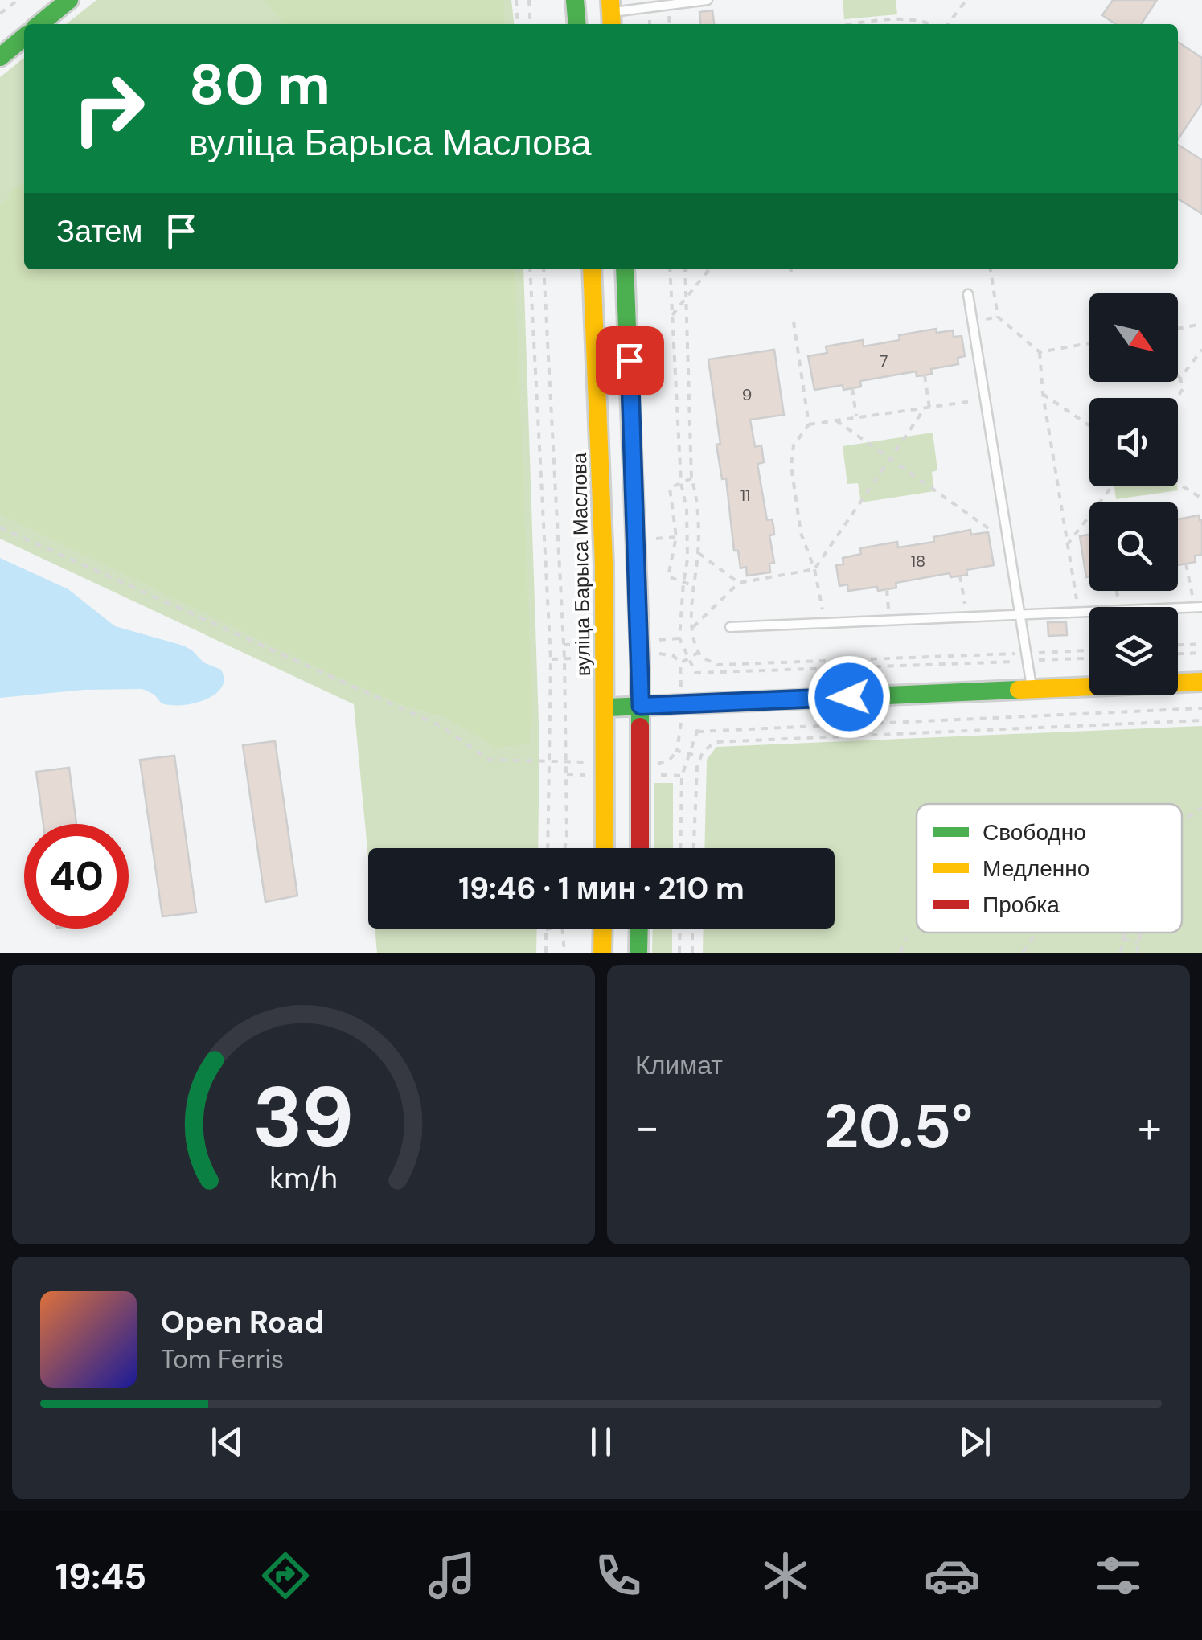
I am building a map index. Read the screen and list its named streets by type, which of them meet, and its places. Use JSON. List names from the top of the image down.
{
  "streets": {
    "main road": ["вуліца Барыса Маслова"]
  },
  "house_numbers": [
    "7",
    "9",
    "11",
    "18"
  ],
  "legend": ["Свободно", "Медленно", "Пробка"],
  "north": "bottom right",
  "page": {
    "turn": ["80 m", "вуліца Барыса Маслова"],
    "then": "Затем",
    "limit": "40",
    "trip": "19:46 · 1 мин · 210 m",
    "tile": "Климат",
    "heat": ["−", "20.5°", "+"],
    "song": ["Open Road", "Tom Ferris"],
    "tabs": "19:45",
    "gauge": ["39", "km/h"]
  }
}
